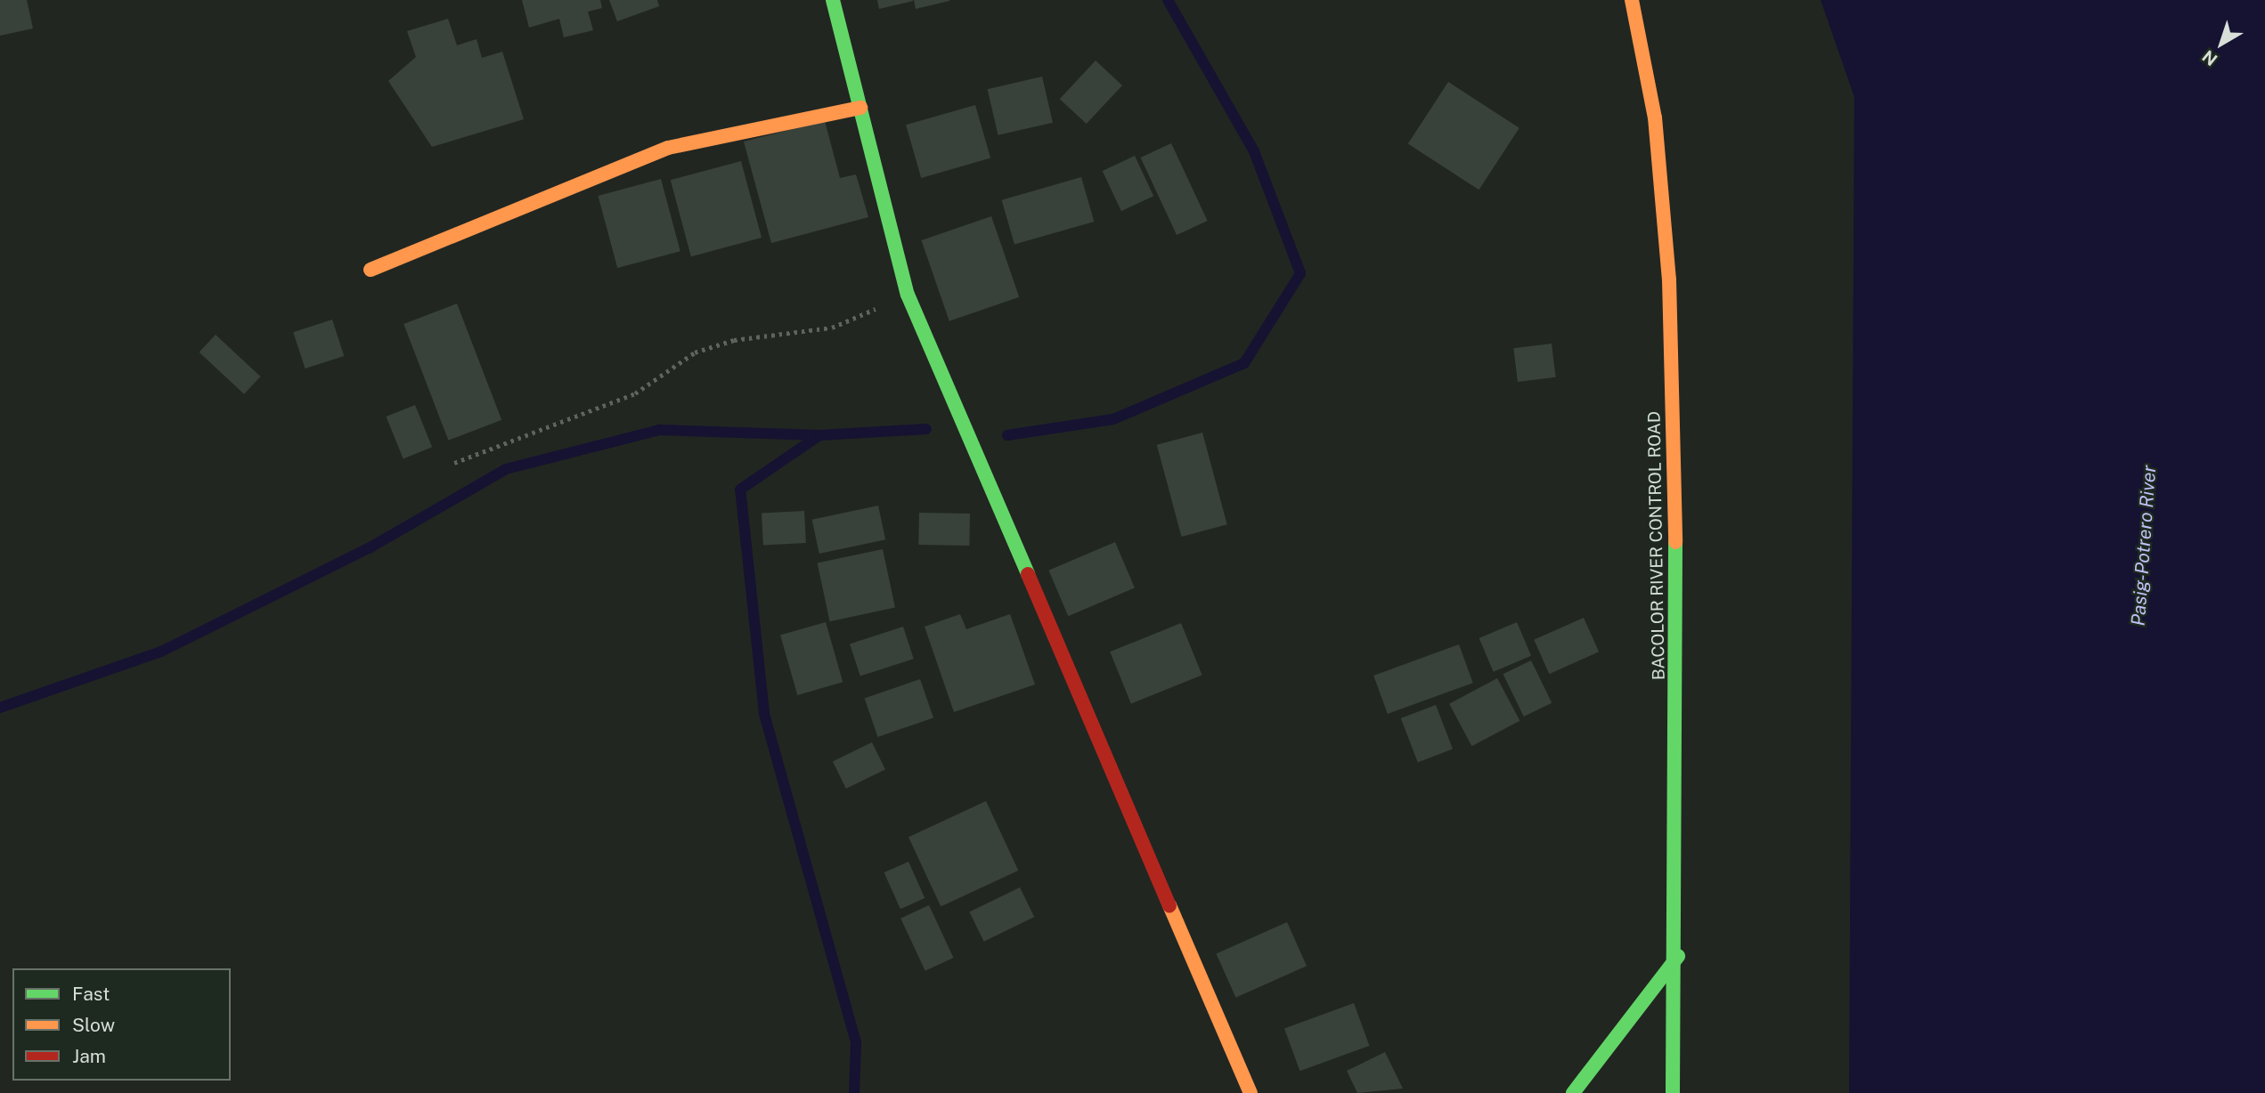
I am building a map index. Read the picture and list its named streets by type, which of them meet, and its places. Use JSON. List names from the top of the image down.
{
  "streets": {
    "street": ["BACOLOR RIVER CONTROL ROAD"]
  },
  "water": ["Pasig-Potrero River"],
  "legend": ["Fast", "Slow", "Jam"],
  "north": "bottom left"
}
